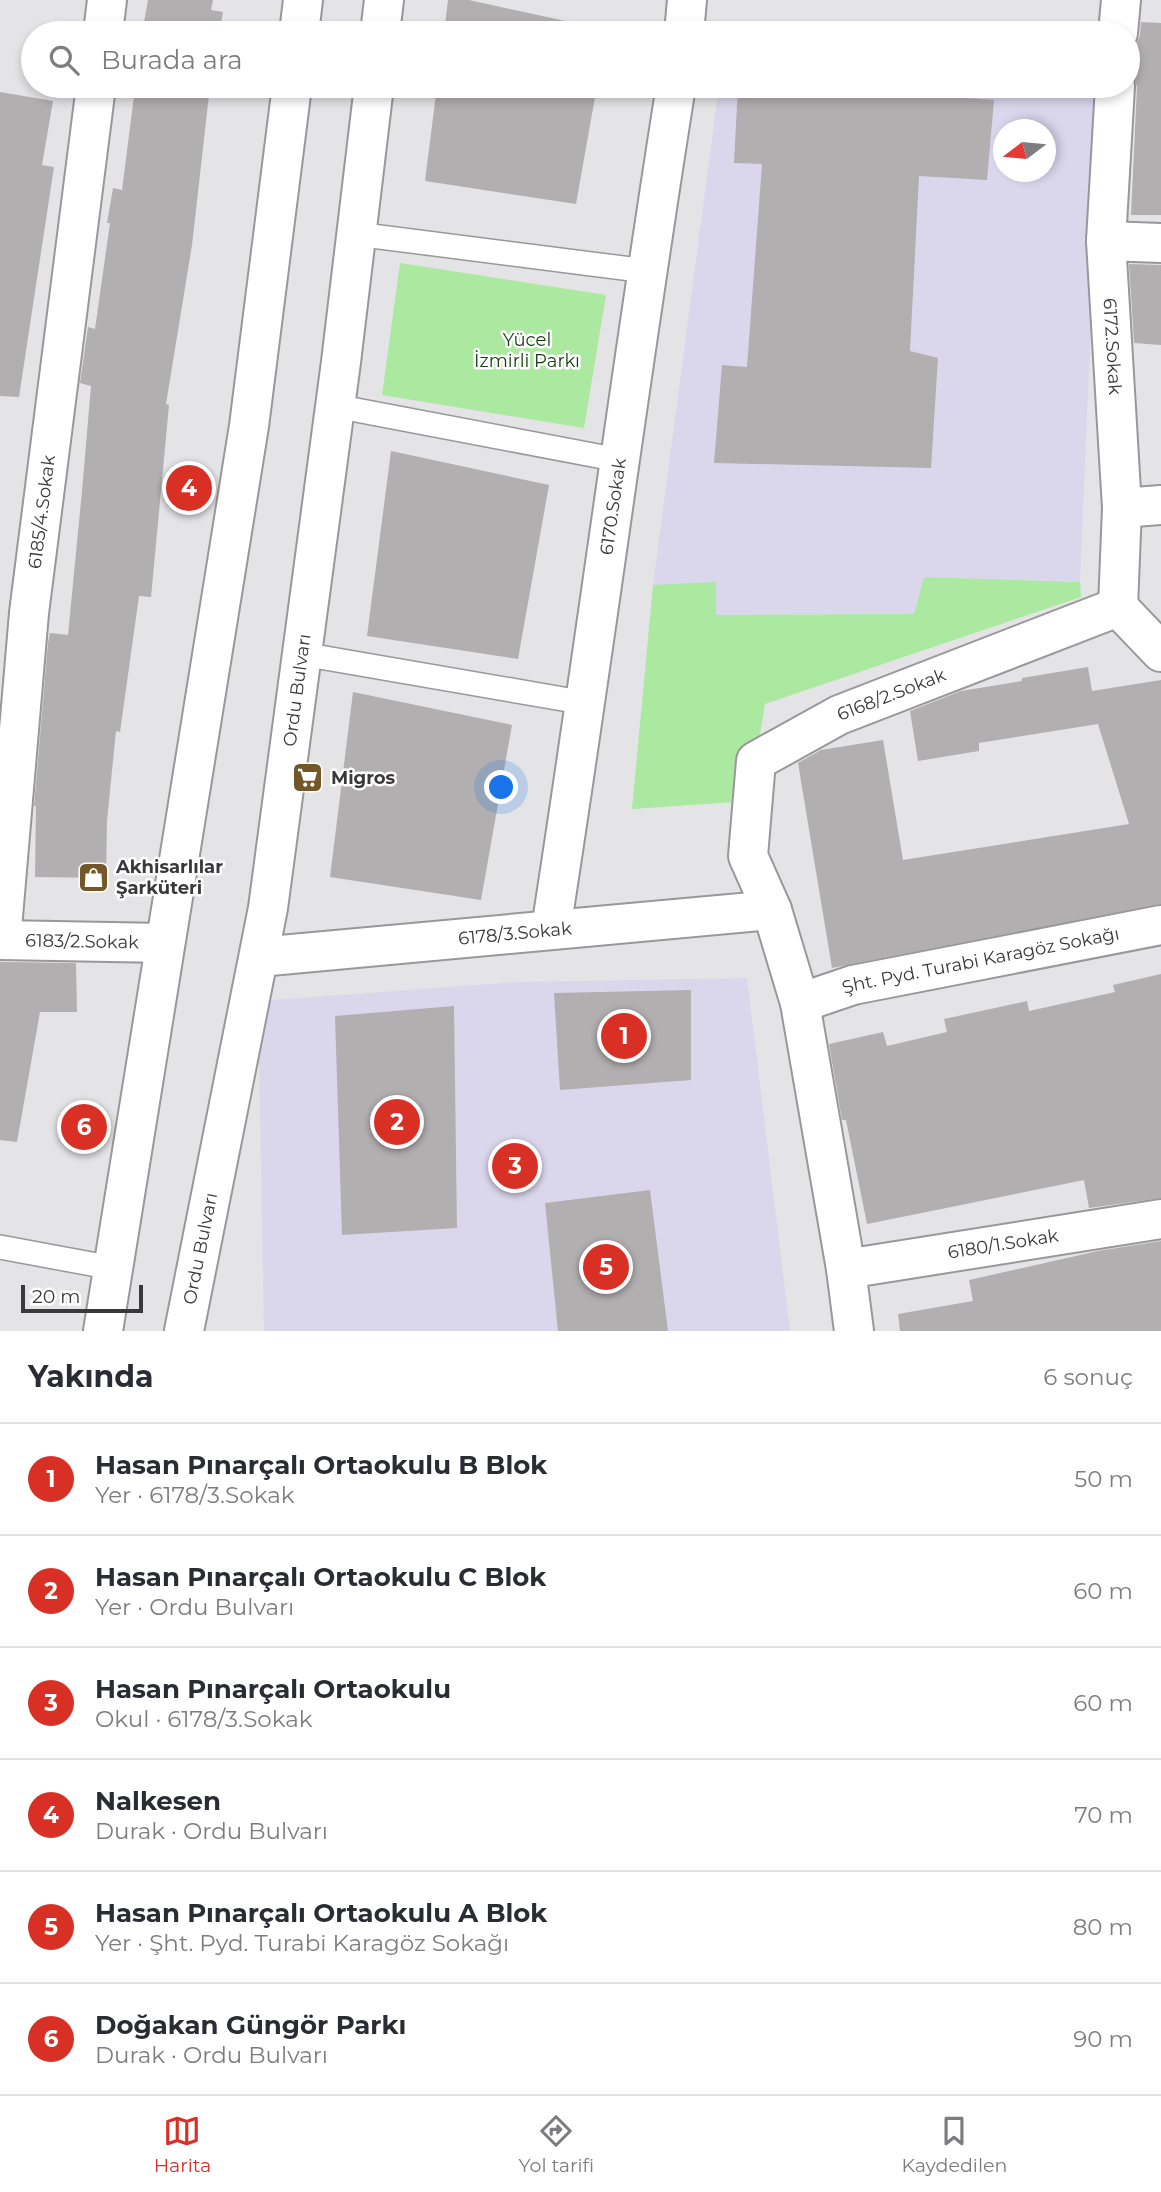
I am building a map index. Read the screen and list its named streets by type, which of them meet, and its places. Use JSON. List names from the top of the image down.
{
  "streets": {
    "street": [
      "6172.Sokak",
      "6170.Sokak",
      "6185/4.Sokak",
      "Ordu Bulvarı",
      "6168/2.Sokak",
      "6178/3.Sokak",
      "6183/2.Sokak",
      "Şht. Pyd. Turabi Karagöz Sokağı",
      "6180/1.Sokak"
    ]
  },
  "crossings": [
    ["6172.Sokak", "6168/2.Sokak"],
    ["6170.Sokak", "6178/3.Sokak"],
    ["6185/4.Sokak", "6183/2.Sokak"],
    ["Ordu Bulvarı", "6178/3.Sokak"],
    ["6168/2.Sokak", "6178/3.Sokak"]
  ],
  "parks": ["Yücel İzmirli Parkı"],
  "places": {
    "supermarket": ["Migros"],
    "shop": ["Akhisarlılar Şarküteri"]
  },
  "scale_bar": "20 m",
  "north": "left",
  "page": {
    "search": "Burada ara",
    "pins": [
      "4",
      "1",
      "2",
      "6",
      "3",
      "5"
    ],
    "scale": "20 m",
    "heading": ["Yakında", "6 sonuç"],
    "list": [
      {
        "mark": "1",
        "name": "Hasan Pınarçalı Ortaokulu B Blok",
        "note": "Yer · 6178/3.Sokak",
        "value": "50 m"
      },
      {
        "mark": "2",
        "name": "Hasan Pınarçalı Ortaokulu C Blok",
        "note": "Yer · Ordu Bulvarı",
        "value": "60 m"
      },
      {
        "mark": "3",
        "name": "Hasan Pınarçalı Ortaokulu",
        "note": "Okul · 6178/3.Sokak",
        "value": "60 m"
      },
      {
        "mark": "4",
        "name": "Nalkesen",
        "note": "Durak · Ordu Bulvarı",
        "value": "70 m"
      },
      {
        "mark": "5",
        "name": "Hasan Pınarçalı Ortaokulu A Blok",
        "note": "Yer · Şht. Pyd. Turabi Karagöz Sokağı",
        "value": "80 m"
      },
      {
        "mark": "6",
        "name": "Doğakan Güngör Parkı",
        "note": "Durak · Ordu Bulvarı",
        "value": "90 m"
      }
    ],
    "nav": ["Harita", "Yol tarifi", "Kaydedilen"]
  }
}
